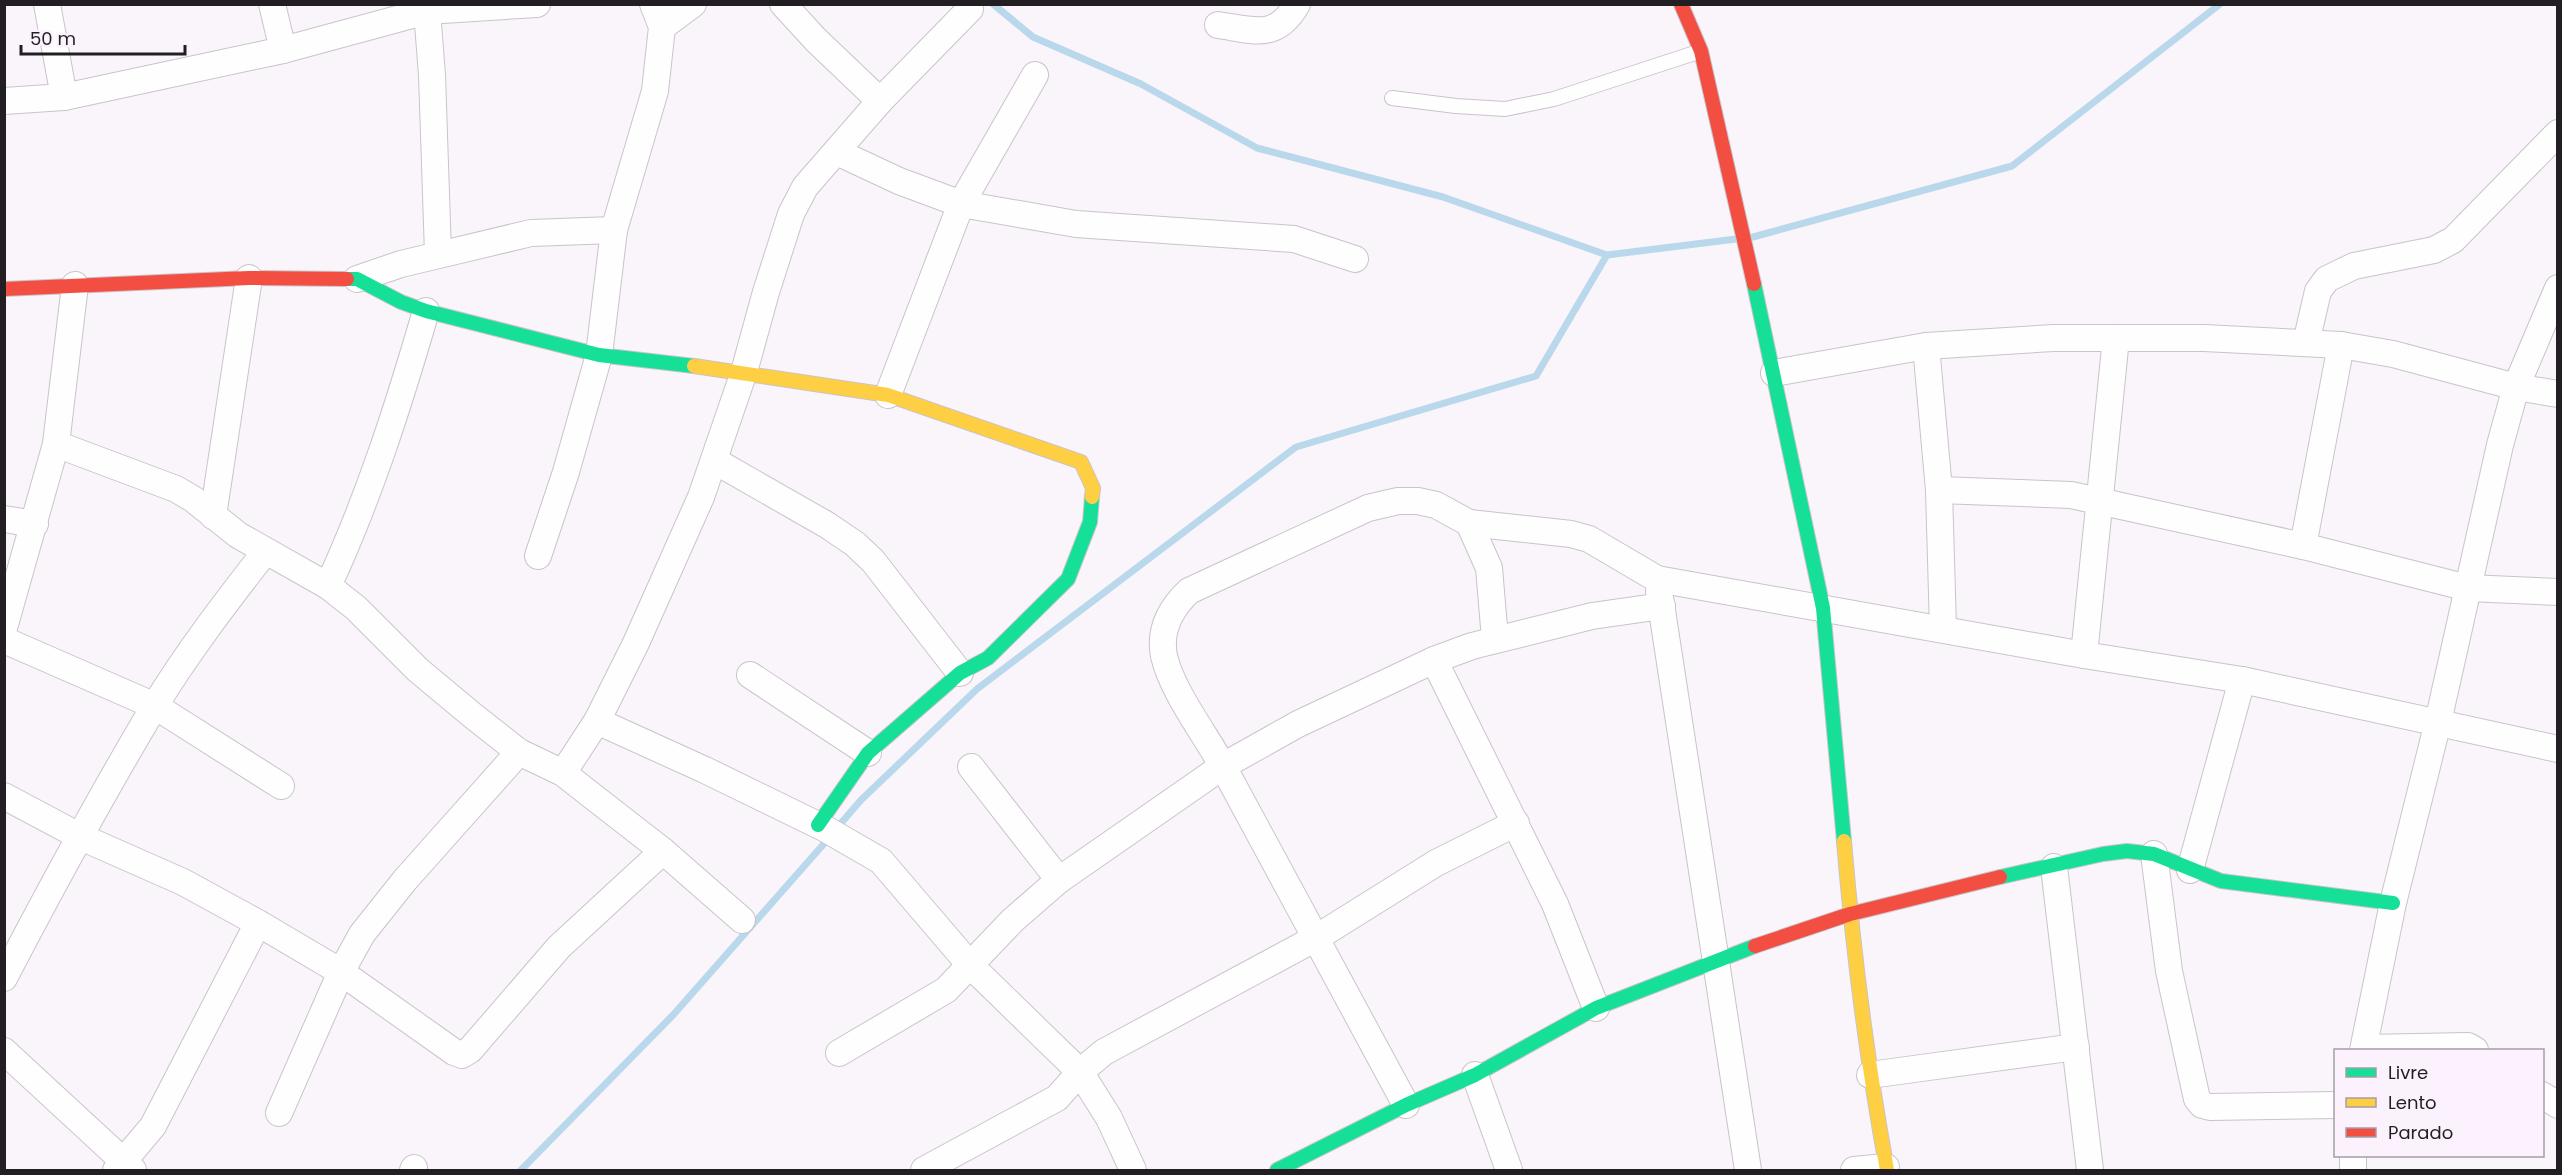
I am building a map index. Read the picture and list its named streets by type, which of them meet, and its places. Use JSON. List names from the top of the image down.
{
  "legend": ["Livre", "Lento", "Parado"],
  "scale_bar": "50 m"
}
